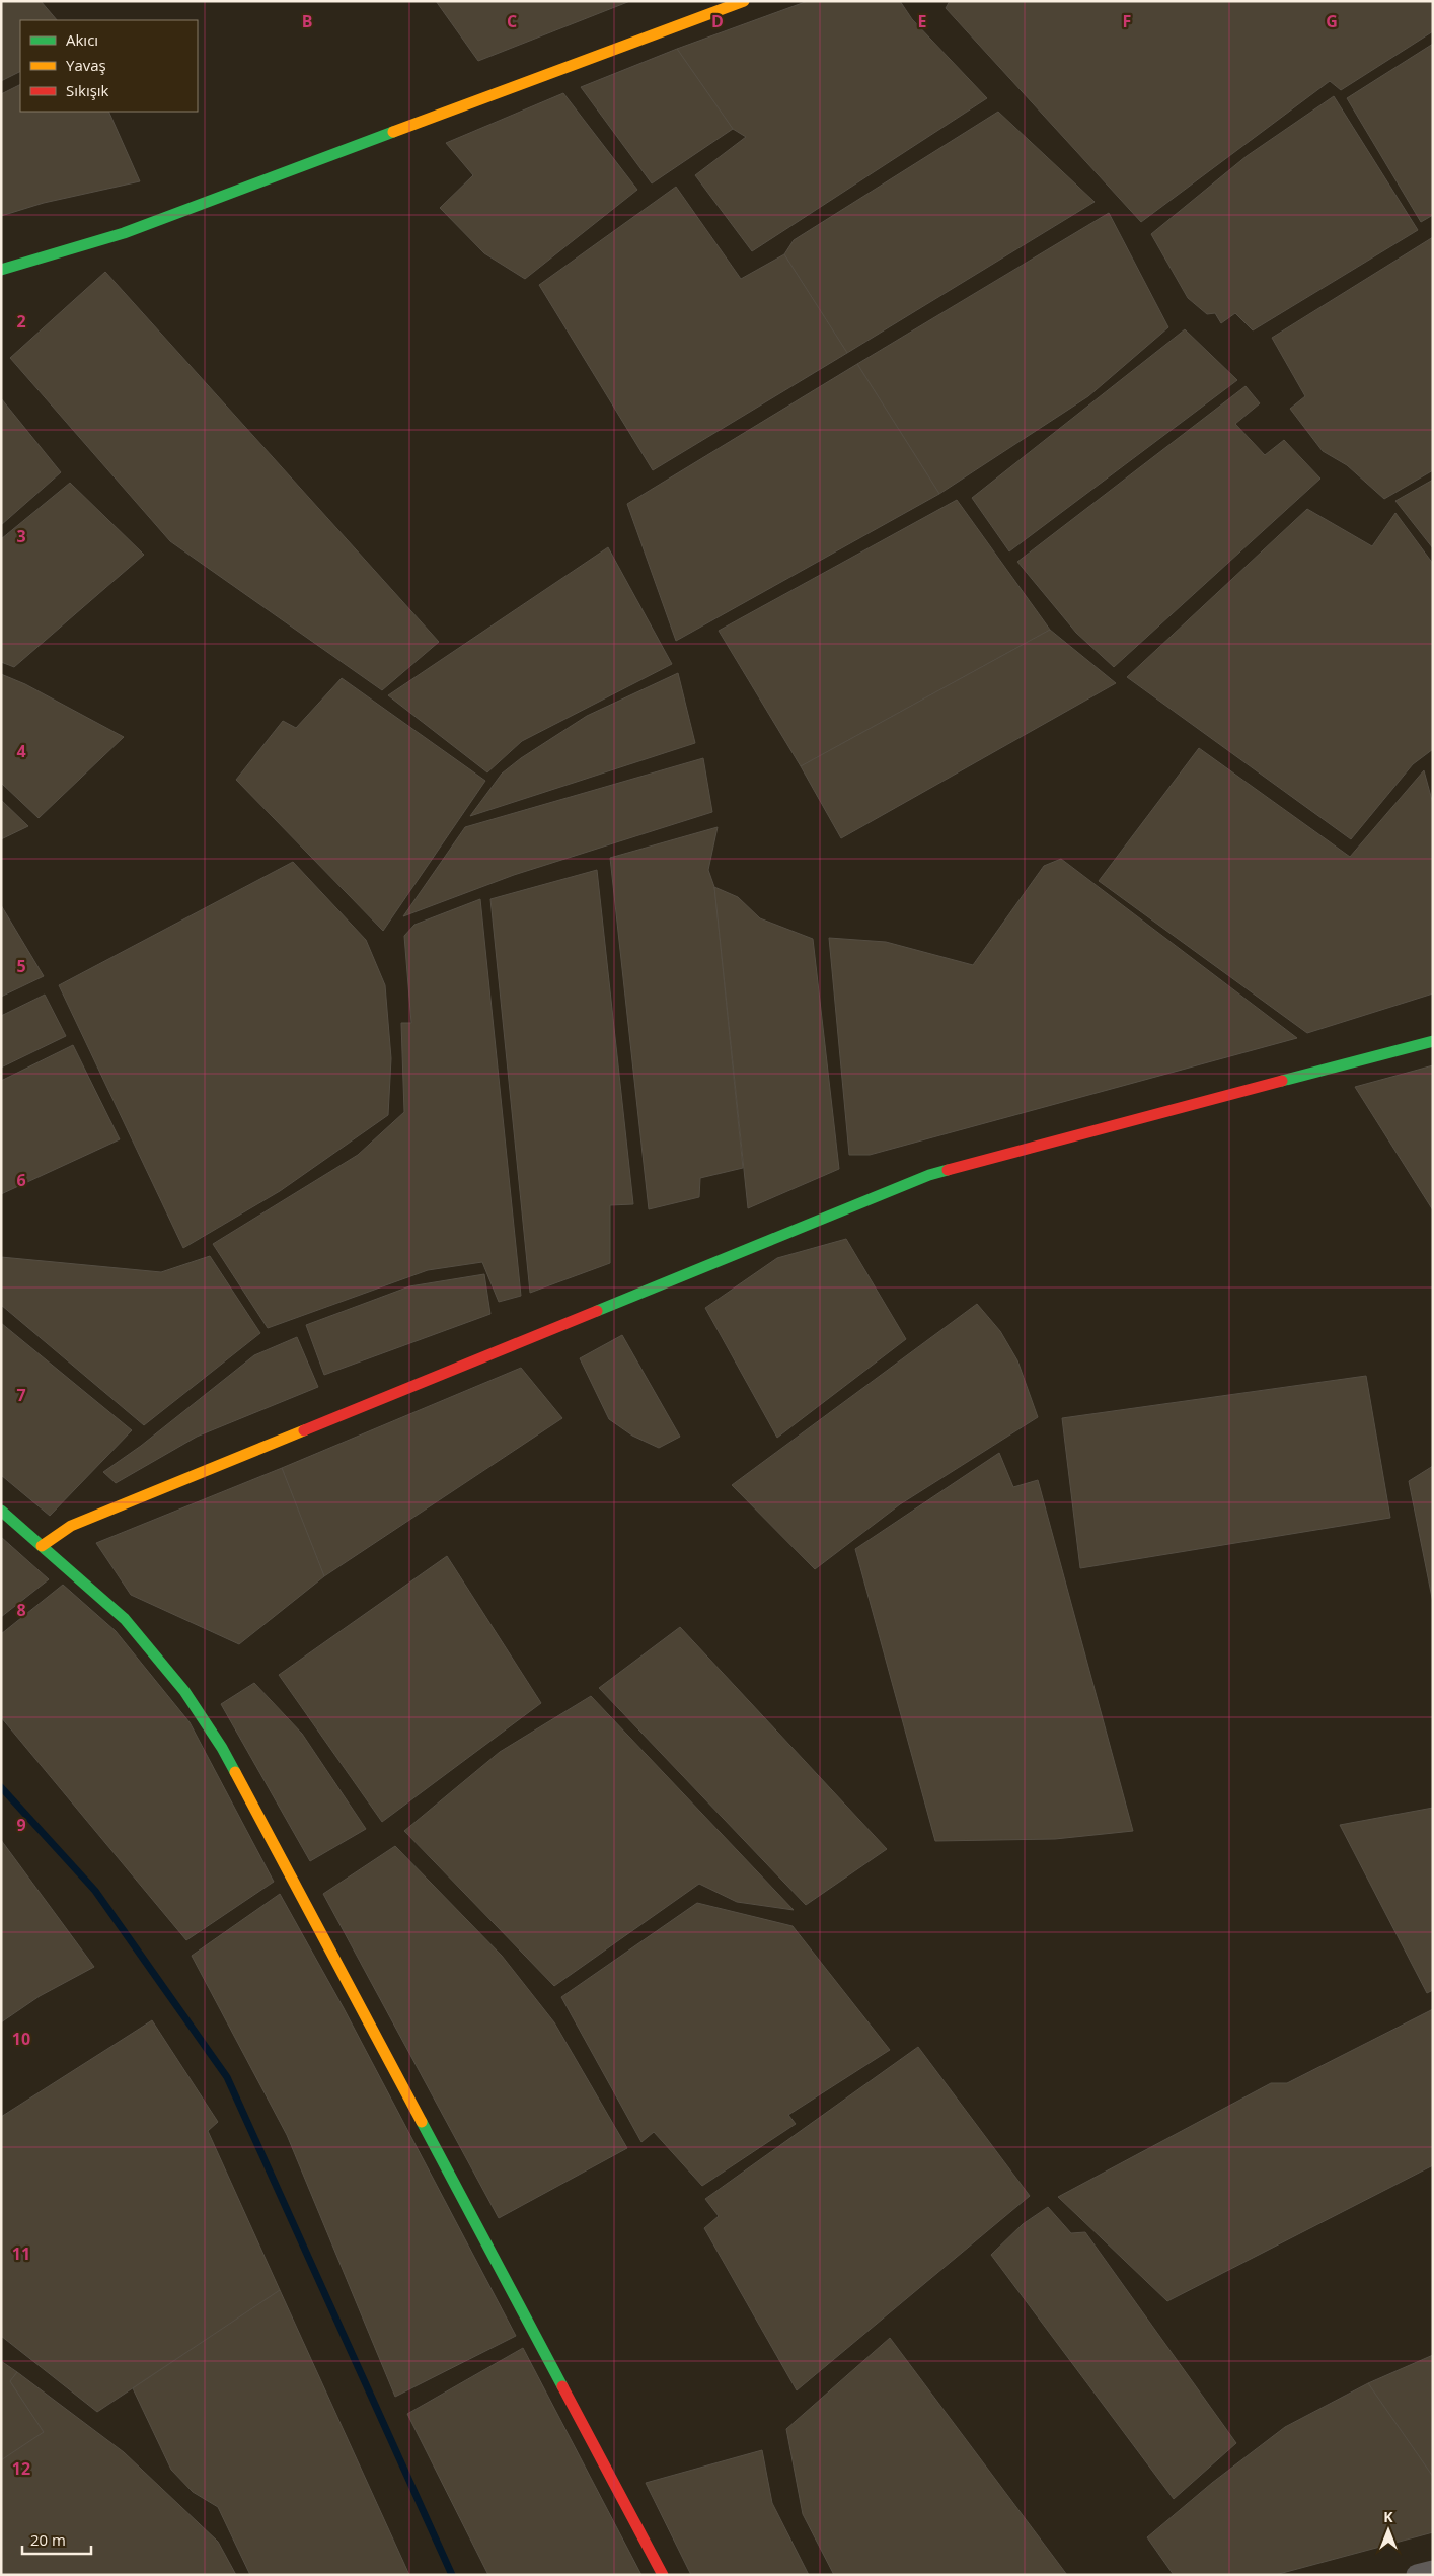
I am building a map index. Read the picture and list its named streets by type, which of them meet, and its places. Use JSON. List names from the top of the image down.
{
  "legend": ["Akıcı", "Yavaş", "Sıkışık"],
  "scale_bar": "20 m",
  "north": "top",
  "grid": {
    "columns": [
      "B",
      "C",
      "D",
      "E",
      "F",
      "G"
    ],
    "rows": [
      "2",
      "3",
      "4",
      "5",
      "6",
      "7",
      "8",
      "9",
      "10",
      "11",
      "12"
    ]
  }
}
